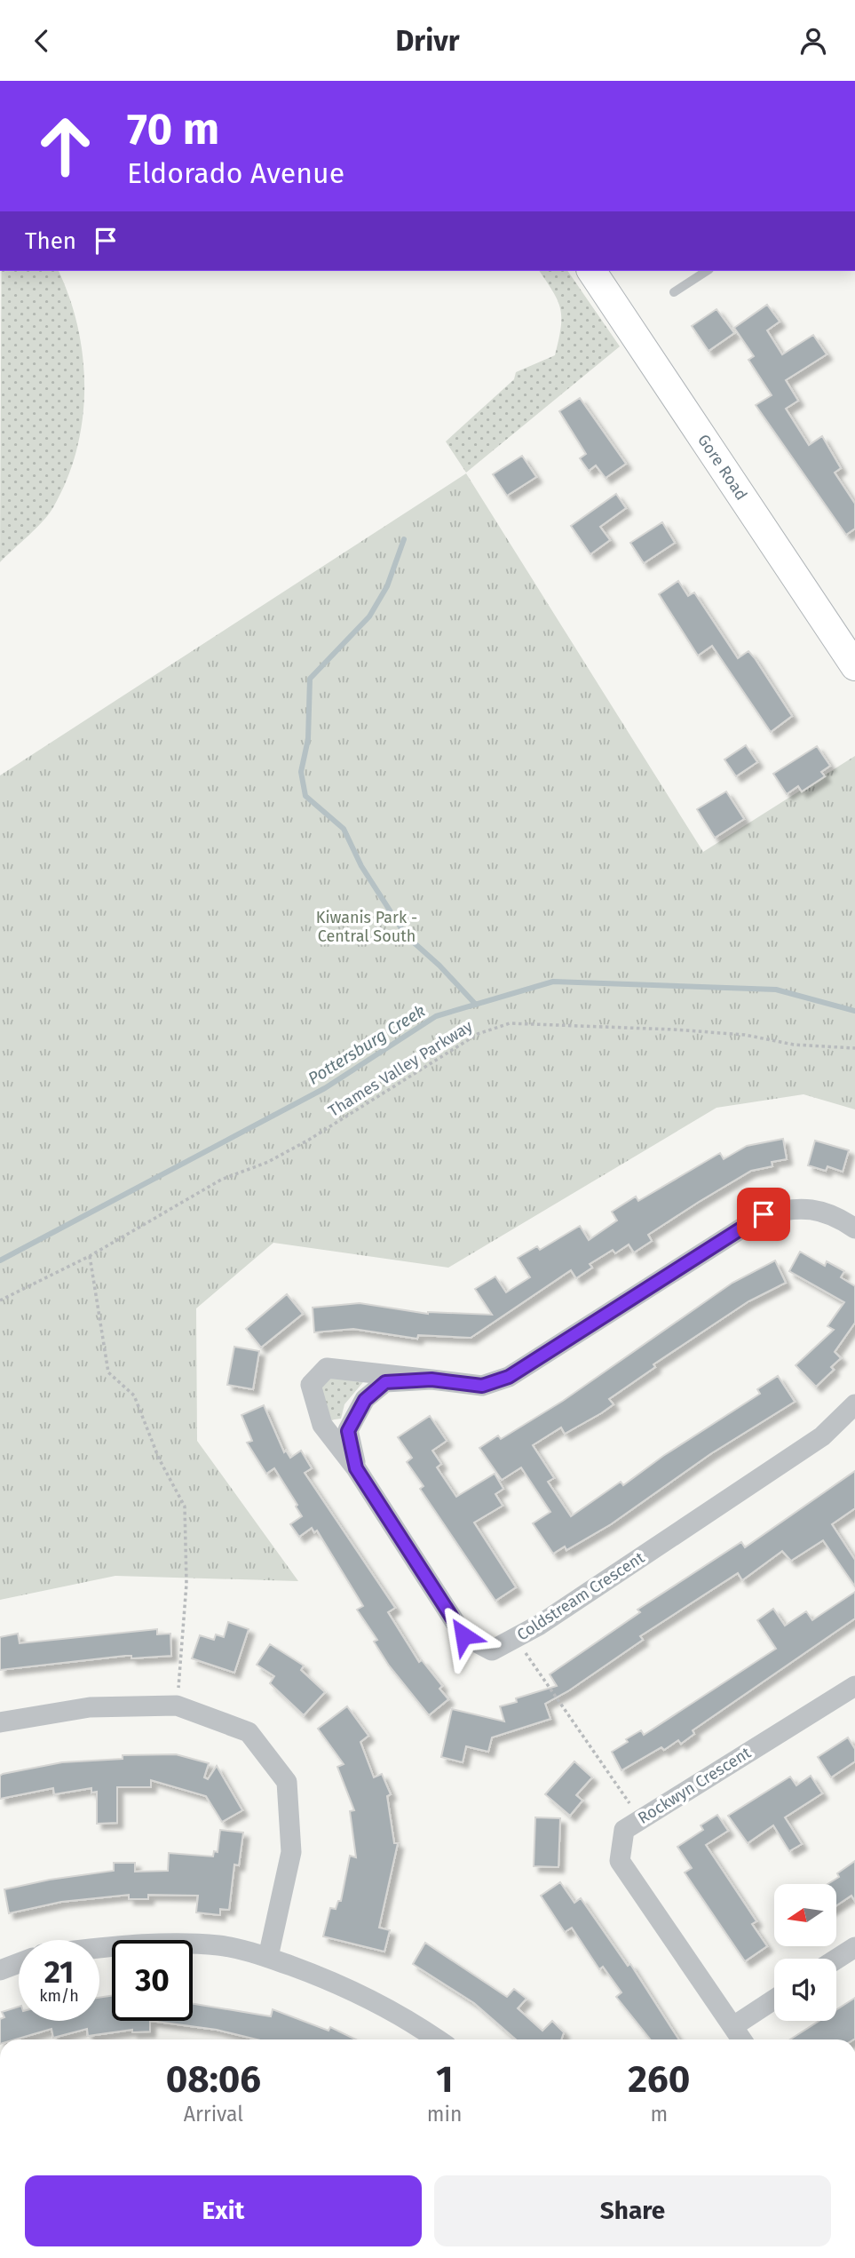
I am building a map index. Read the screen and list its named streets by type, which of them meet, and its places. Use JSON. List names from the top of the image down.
{
  "streets": {
    "main road": ["Gore Road"],
    "street": ["Coldstream Crescent", "Rockwyn Crescent"],
    "path": ["Thames Valley Parkway"]
  },
  "water": ["Pottersburg Creek"],
  "parks": ["Kiwanis Park - Central South"],
  "north": "left",
  "page": {
    "header": "Drivr",
    "turn": ["70 m", "Eldorado Avenue"],
    "then": "Then",
    "speed": "21 km/h",
    "limit": "30",
    "eta": [
      "08:06",
      "Arrival",
      "1",
      "min",
      "260",
      "m"
    ],
    "buttons": ["Exit", "Share"]
  }
}
